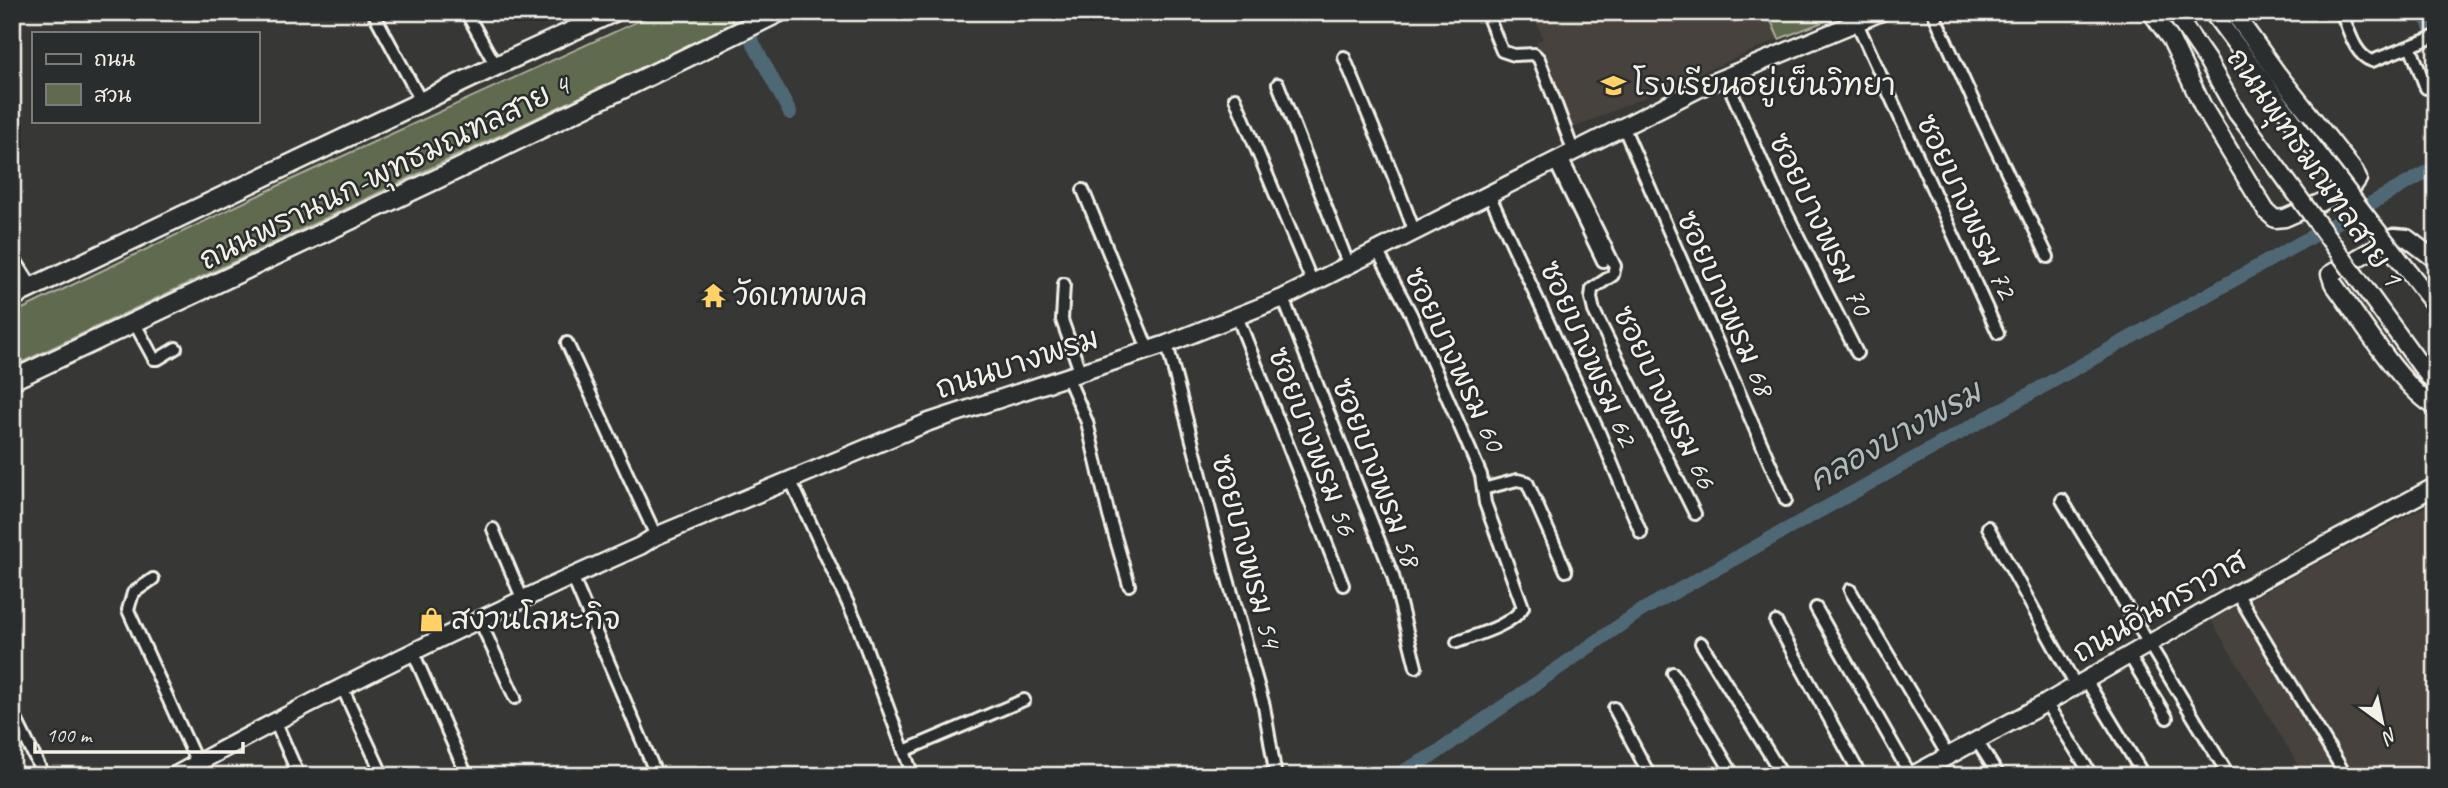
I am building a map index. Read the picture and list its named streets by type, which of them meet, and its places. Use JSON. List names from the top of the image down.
{
  "streets": {
    "main road": ["ถนนพรานนก-พุทธมณฑลสาย 4"],
    "street": [
      "ถนนพุทธมณฑลสาย 1",
      "ซอยบางพรม 72",
      "ซอยบางพรม 70",
      "ซอยบางพรม 68",
      "ซอยบางพรม 62",
      "ซอยบางพรม 60",
      "ถนนบางพรม",
      "ซอยบางพรม 66",
      "ซอยบางพรม 56",
      "ซอยบางพรม 58",
      "ซอยบางพรม 54",
      "ถนนอินทราวาส"
    ]
  },
  "crossings": [
    ["ซอยบางพรม 72", "ถนนบางพรม"],
    ["ซอยบางพรม 70", "ถนนบางพรม"],
    ["ซอยบางพรม 68", "ถนนบางพรม"],
    ["ซอยบางพรม 62", "ถนนบางพรม"],
    ["ซอยบางพรม 60", "ถนนบางพรม"],
    ["ถนนบางพรม", "ซอยบางพรม 66"],
    ["ถนนบางพรม", "ซอยบางพรม 56"],
    ["ถนนบางพรม", "ซอยบางพรม 58"],
    ["ถนนบางพรม", "ซอยบางพรม 54"]
  ],
  "water": ["คลองบางพรม"],
  "places": {
    "school or university": ["โรงเรียนอยู่เย็นวิทยา"],
    "temple": ["วัดเทพพล"],
    "shop": ["สงวนโลหะกิจ"]
  },
  "legend": ["ถนน", "สวน"],
  "scale_bar": "100 m",
  "north": "bottom right"
}
